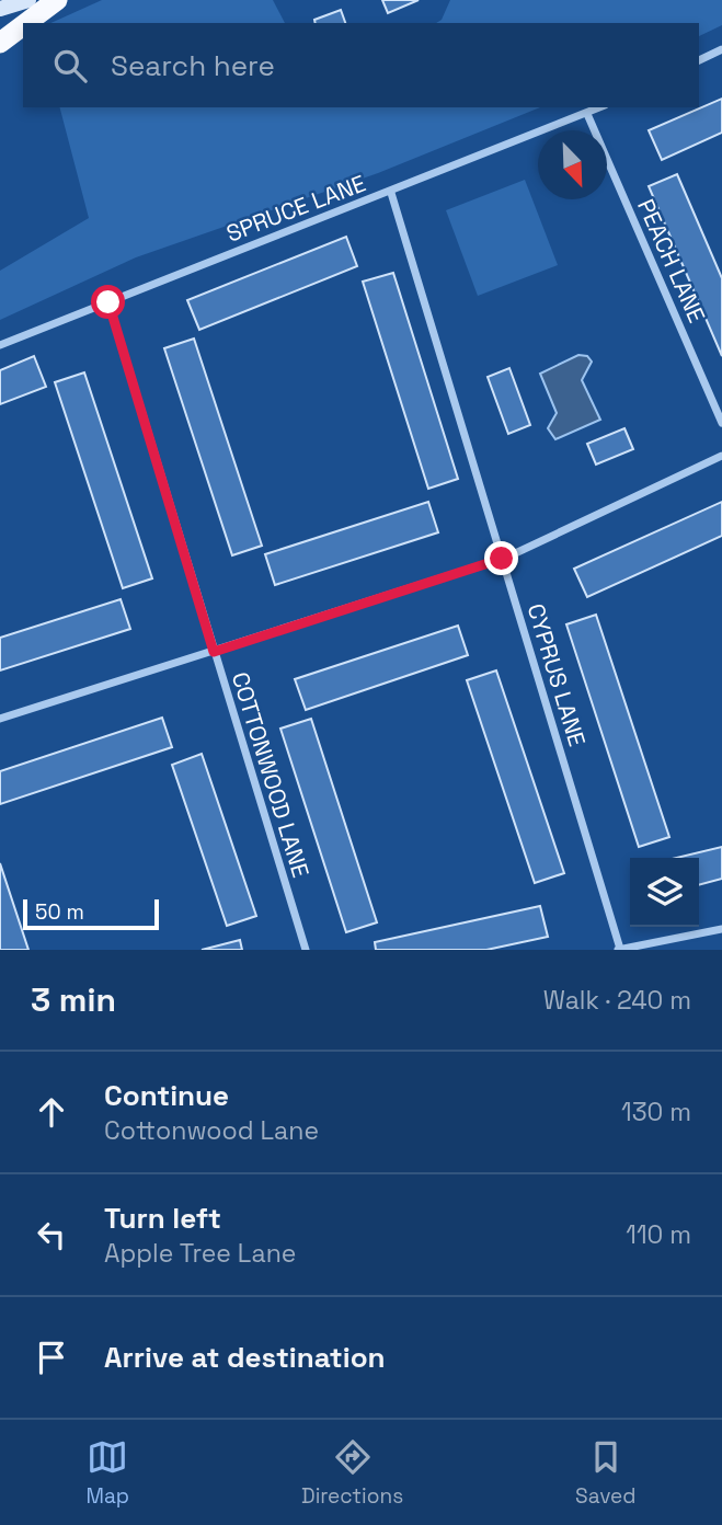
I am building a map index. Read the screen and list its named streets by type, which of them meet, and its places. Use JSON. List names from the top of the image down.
{
  "streets": {
    "street": [
      "SPRUCE LANE",
      "PEACH LANE",
      "CYPRUS LANE",
      "COTTONWOOD LANE"
    ]
  },
  "crossings": [
    ["SPRUCE LANE", "PEACH LANE"],
    ["SPRUCE LANE", "CYPRUS LANE"],
    ["SPRUCE LANE", "COTTONWOOD LANE"]
  ],
  "scale_bar": "50 m",
  "north": "bottom right",
  "page": {
    "search": "Search here",
    "scale": "50 m",
    "heading": ["3 min", "Walk · 240 m"],
    "list": [
      ["Continue", "Cottonwood Lane", "130 m"],
      ["Turn left", "Apple Tree Lane", "110 m"],
      "Arrive at destination"
    ],
    "nav": ["Map", "Directions", "Saved"]
  }
}
